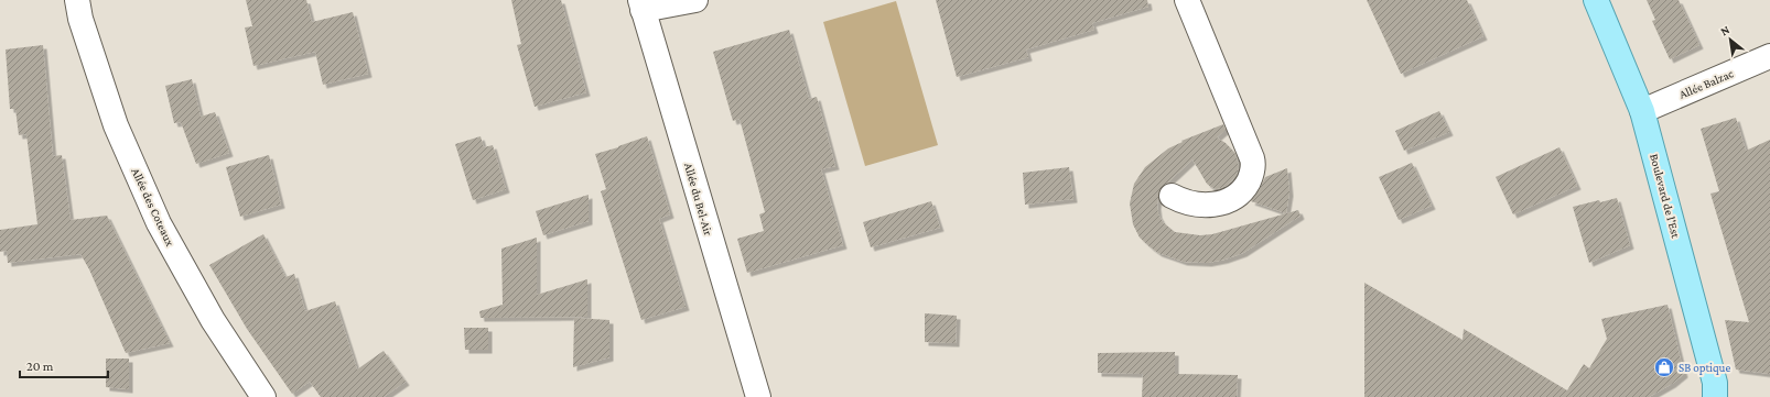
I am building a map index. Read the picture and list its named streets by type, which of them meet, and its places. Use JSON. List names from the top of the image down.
{
  "streets": {
    "main road": ["Boulevard de l'Est"],
    "street": ["Allée Balzac", "Allée du Bel-Air", "Allée des Coteaux"]
  },
  "crossings": [
    ["Allée Balzac", "Boulevard de l'Est"]
  ],
  "places": {
    "shop": ["SB optique"]
  },
  "scale_bar": "20 m",
  "north": "top left"
}
